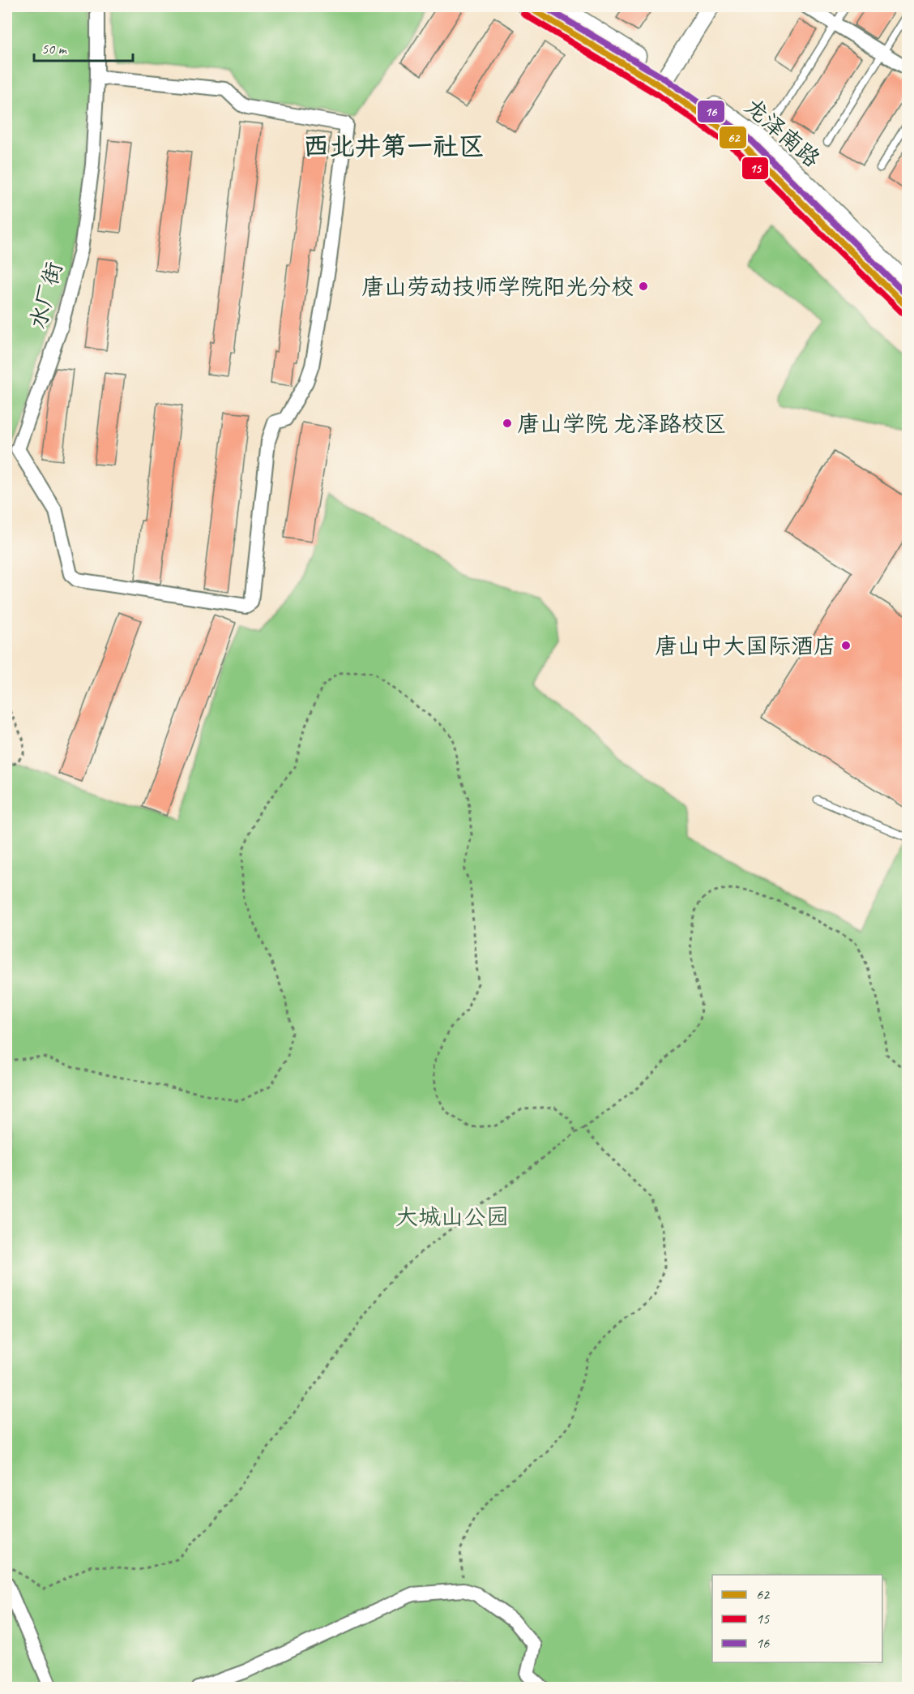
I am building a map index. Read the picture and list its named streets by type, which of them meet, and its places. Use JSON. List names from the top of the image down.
{
  "streets": {
    "main road": ["龙泽南路"],
    "street": ["水厂街"]
  },
  "districts": ["西北井第一社区"],
  "parks": ["大城山公园"],
  "places": ["唐山劳动技师学院阳光分校", "唐山学院 龙泽路校区", "唐山中大国际酒店"],
  "lines": ["transit line 62", "transit line 16", "transit line 15"],
  "legend": ["62", "15", "16"],
  "scale_bar": "50 m"
}
